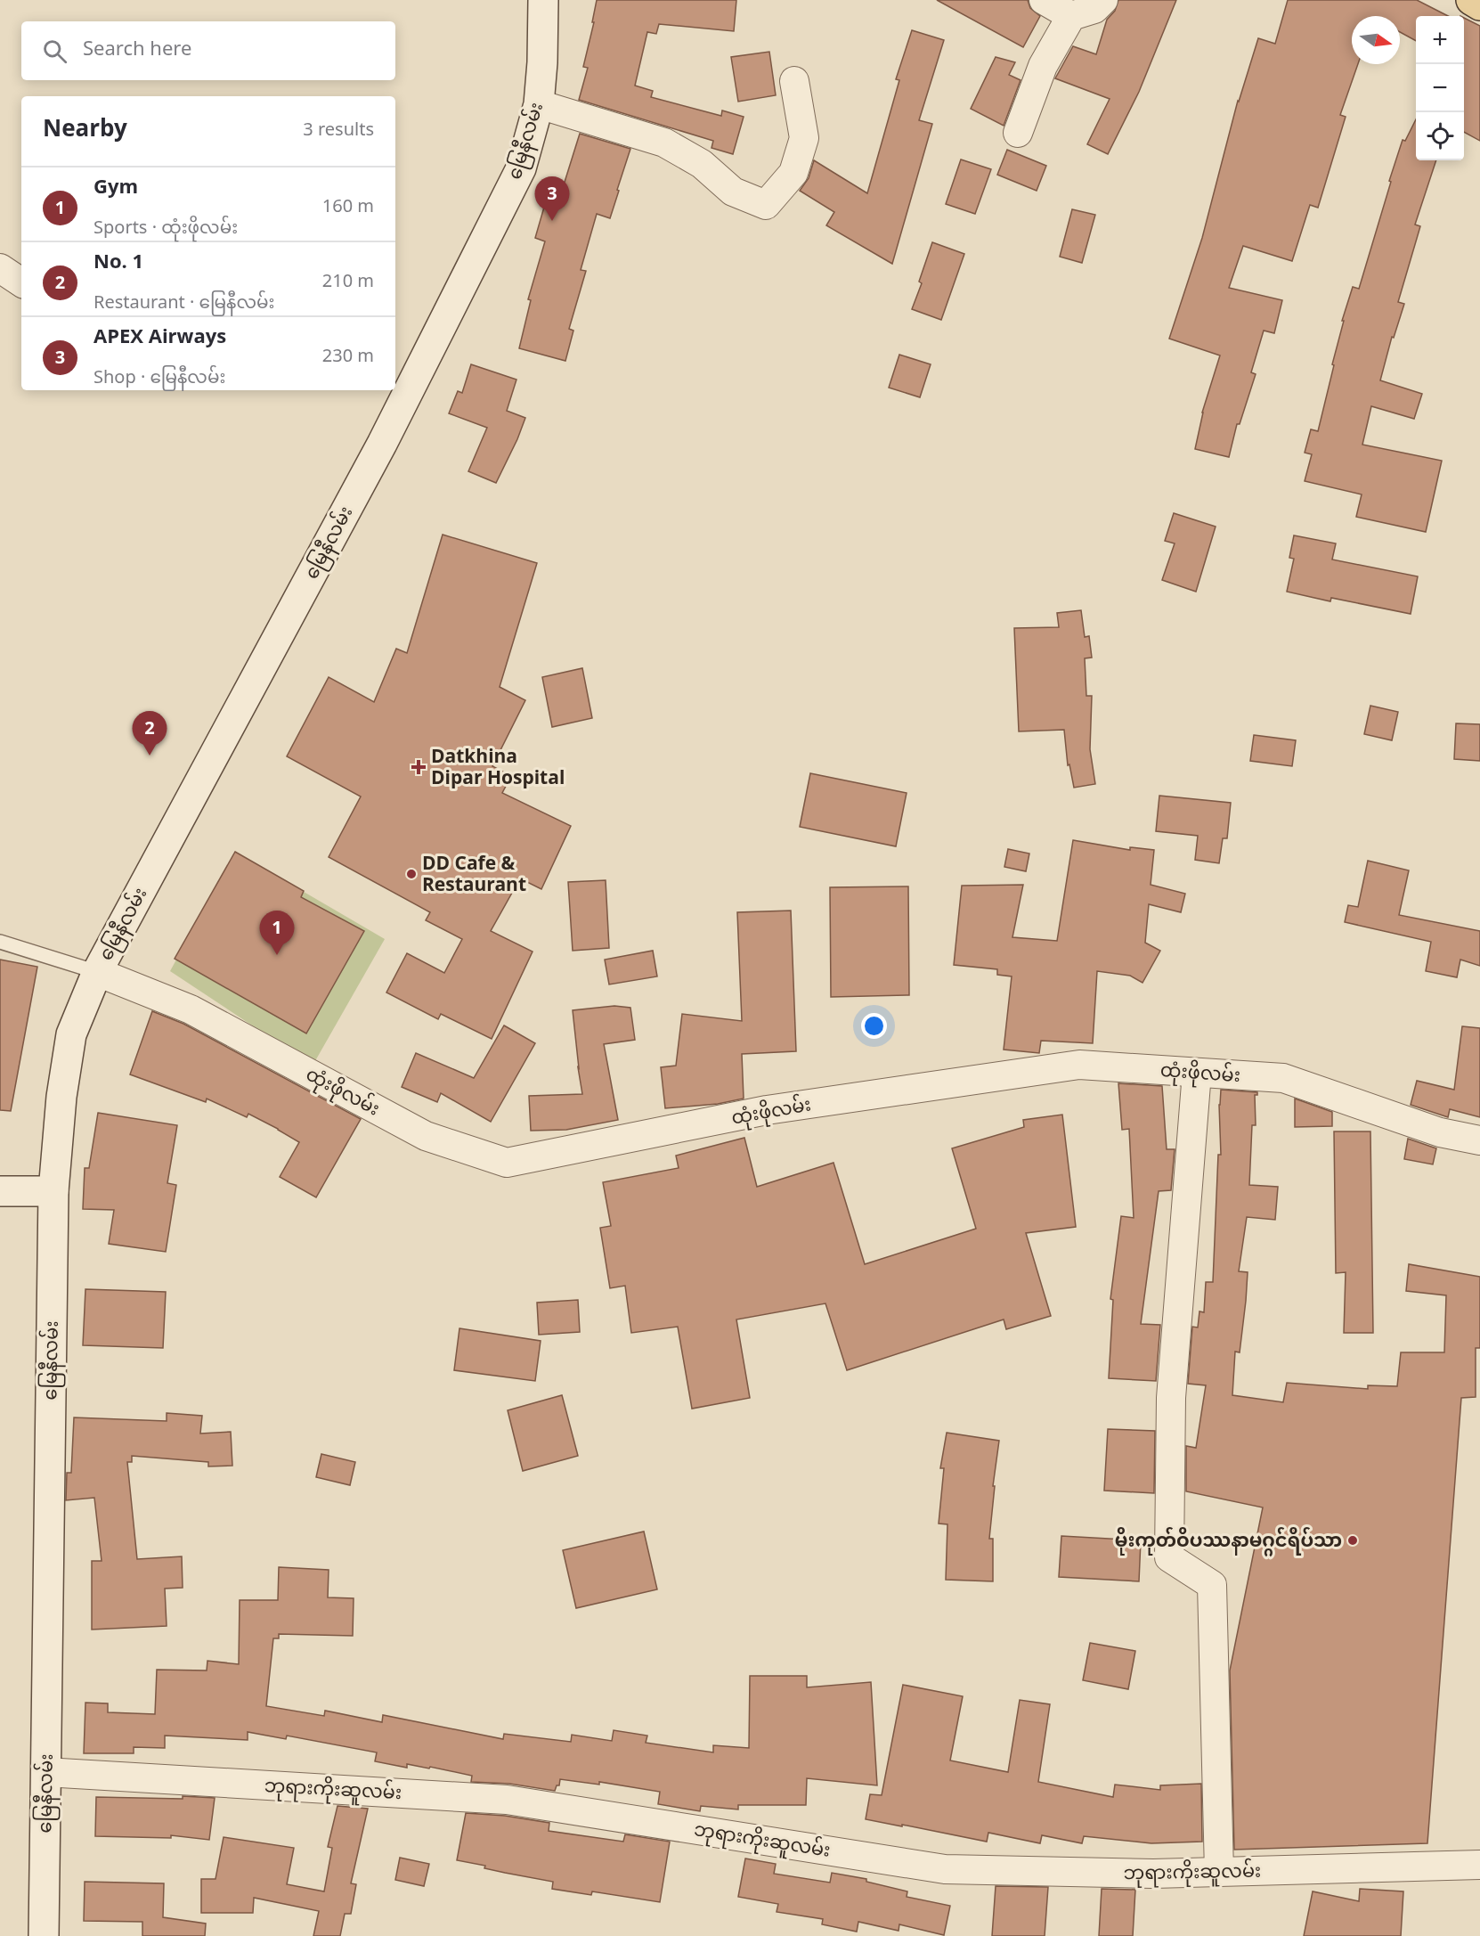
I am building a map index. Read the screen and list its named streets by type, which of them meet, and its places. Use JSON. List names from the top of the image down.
{
  "streets": {
    "main road": ["မြေနီလမ်း"],
    "street": ["ထုံးဖိုလမ်း", "ဘုရားကိုးဆူလမ်း"]
  },
  "crossings": [
    ["မြေနီလမ်း", "ထုံးဖိုလမ်း"],
    ["မြေနီလမ်း", "ဘုရားကိုးဆူလမ်း"]
  ],
  "places": {
    "health": ["Datkhina Dipar Hospital"],
    "other": ["DD Cafe & Restaurant", "မိုးကုတ်ဝိပဿနာမဂ္ဂင်ရိပ်သာ"]
  },
  "north": "right",
  "page": {
    "map_buttons": ["+", "−"],
    "search": "Search here",
    "heading": ["Nearby", "3 results"],
    "list": [
      {
        "mark": "1",
        "name": "Gym",
        "note": "Sports · ထုံးဖိုလမ်း",
        "value": "160 m"
      },
      {
        "mark": "2",
        "name": "No. 1",
        "note": "Restaurant · မြေနီလမ်း",
        "value": "210 m"
      },
      {
        "mark": "3",
        "name": "APEX Airways",
        "note": "Shop · မြေနီလမ်း",
        "value": "230 m"
      }
    ],
    "pins": ["3", "2", "1"]
  }
}
